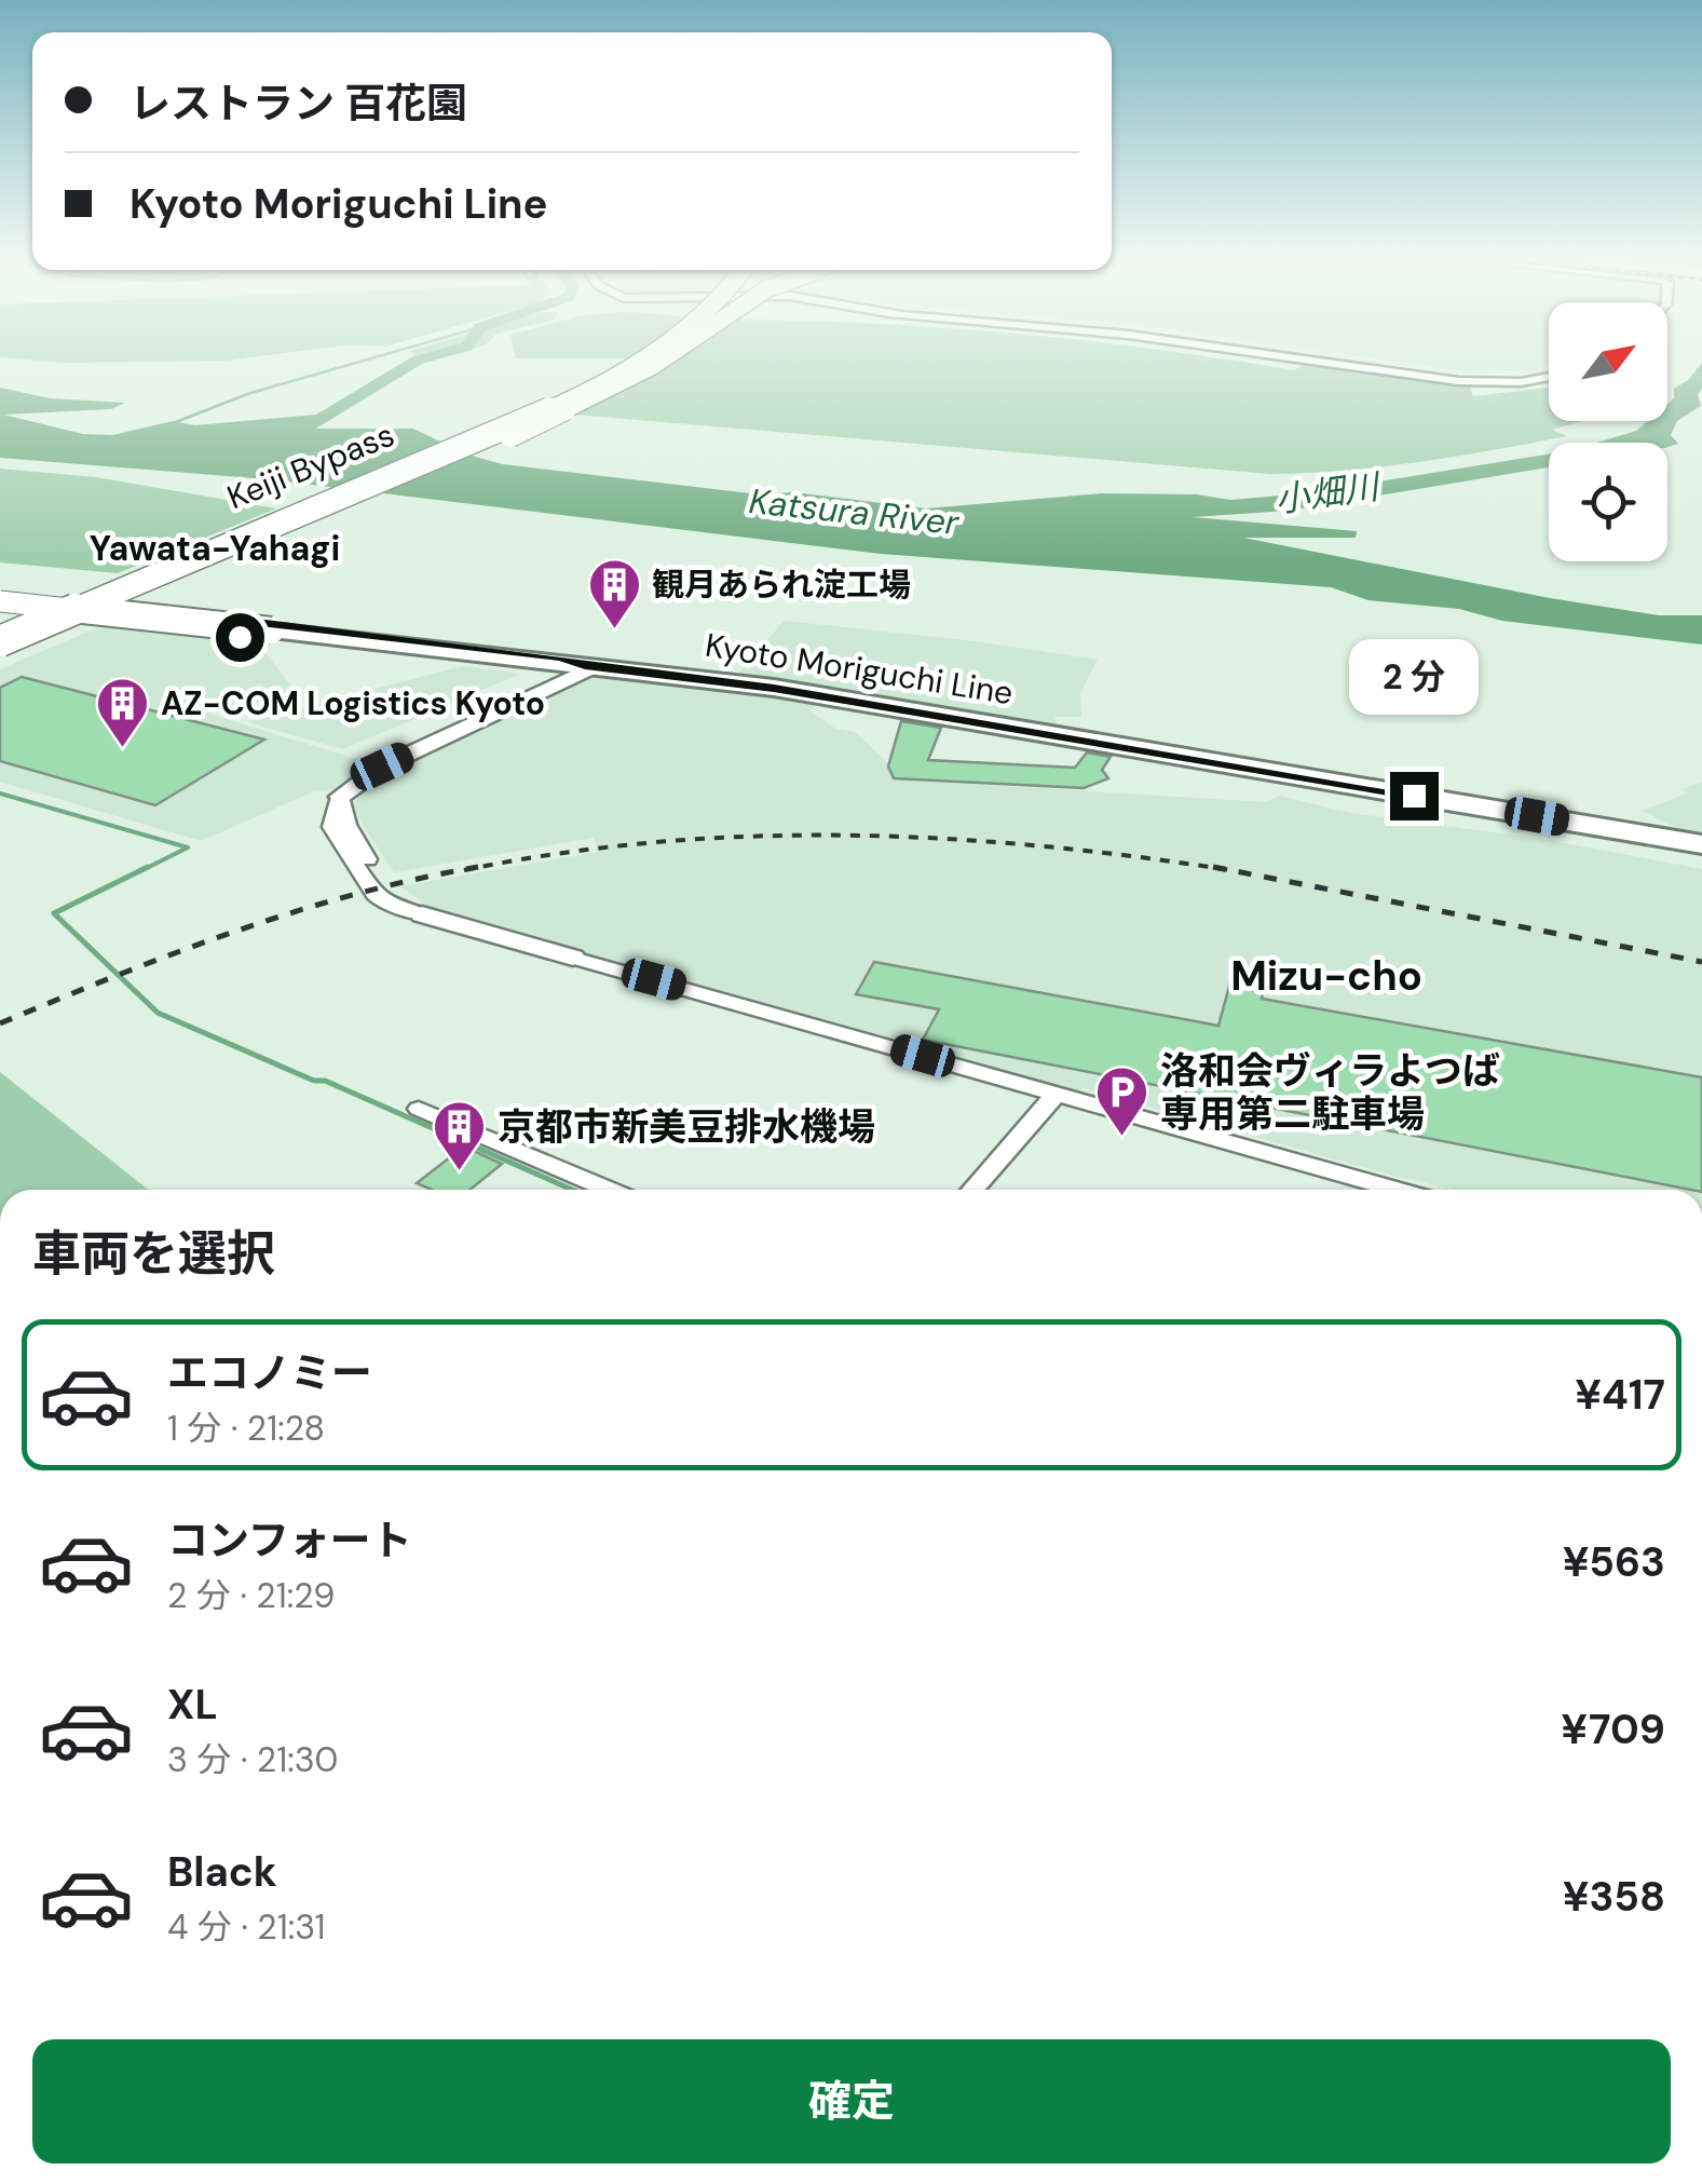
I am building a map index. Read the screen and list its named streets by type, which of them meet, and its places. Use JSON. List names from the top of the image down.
{
  "streets": {
    "highway": ["Keiji Bypass"],
    "main road": ["Kyoto Moriguchi Line"]
  },
  "districts": ["Yawata-Yahagi", "Mizu-cho"],
  "water": ["小畑川", "Katsura River"],
  "places": {
    "building": ["観月あられ淀工場", "AZ-COM Logistics Kyoto", "京都市新美豆排水機場"],
    "parking": ["洛和会ヴィラよつば 専用第二駐車場"]
  },
  "north": "top right",
  "page": {
    "banner": ["レストラン 百花園", "Kyoto Moriguchi Line"],
    "bubble": "2 分",
    "heading": "車両を選択",
    "list": [
      {
        "name": "エコノミー",
        "note": "1 分 · 21:28",
        "value": "¥417"
      },
      {
        "name": "コンフォート",
        "note": "2 分 · 21:29",
        "value": "¥563"
      },
      {
        "name": "XL",
        "note": "3 分 · 21:30",
        "value": "¥709"
      },
      {
        "name": "Black",
        "note": "4 分 · 21:31",
        "value": "¥358"
      }
    ],
    "buttons": "確定"
  }
}
